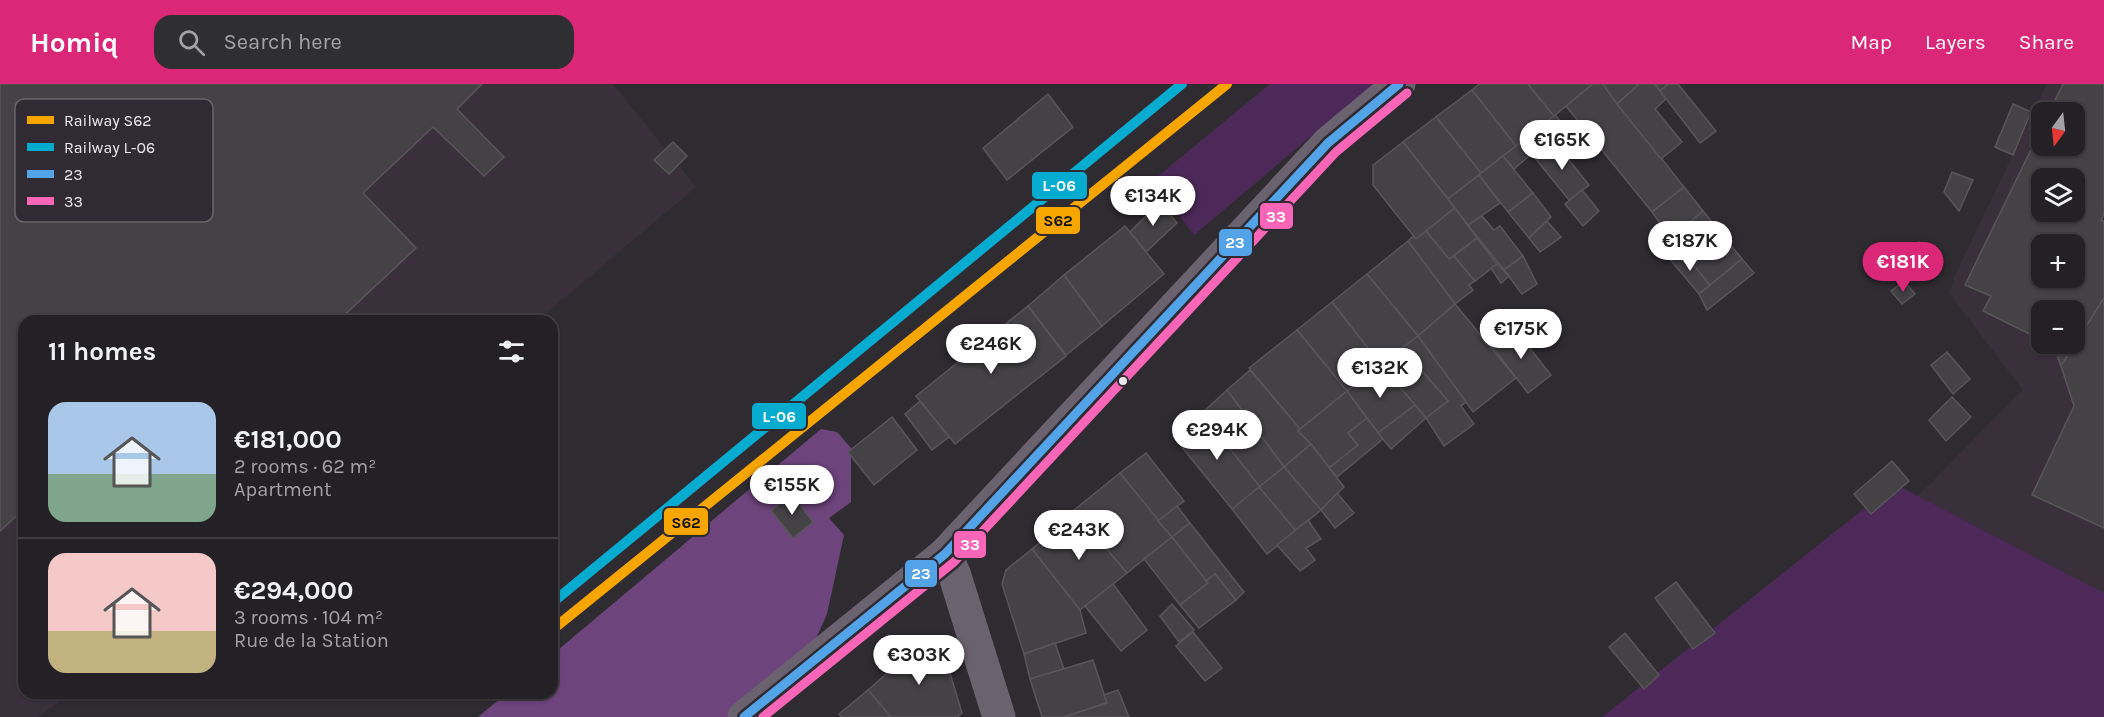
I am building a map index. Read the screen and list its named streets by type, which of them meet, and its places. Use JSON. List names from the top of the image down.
{
  "lines": [
    "rail line S62",
    "rail line L-06",
    "transit line 23",
    "transit line 33"
  ],
  "legend": [
    "Railway S62",
    "Railway L-06",
    "23",
    "33"
  ],
  "north": "bottom",
  "page": {
    "header": "Homiq",
    "search": "Search here",
    "nav": ["Map", "Layers", "Share"],
    "map_buttons": ["+", "−"],
    "price": [
      "€165K",
      "€134K",
      "€187K",
      "€181K",
      "€175K",
      "€246K",
      "€132K",
      "€294K",
      "€155K",
      "€243K",
      "€303K"
    ],
    "heading": "11 homes",
    "list": [
      {
        "name": "€181,000",
        "note": "2 rooms · 62 m² · Apartment"
      },
      {
        "name": "€294,000",
        "note": "3 rooms · 104 m² · Rue de la Station"
      }
    ]
  }
}
